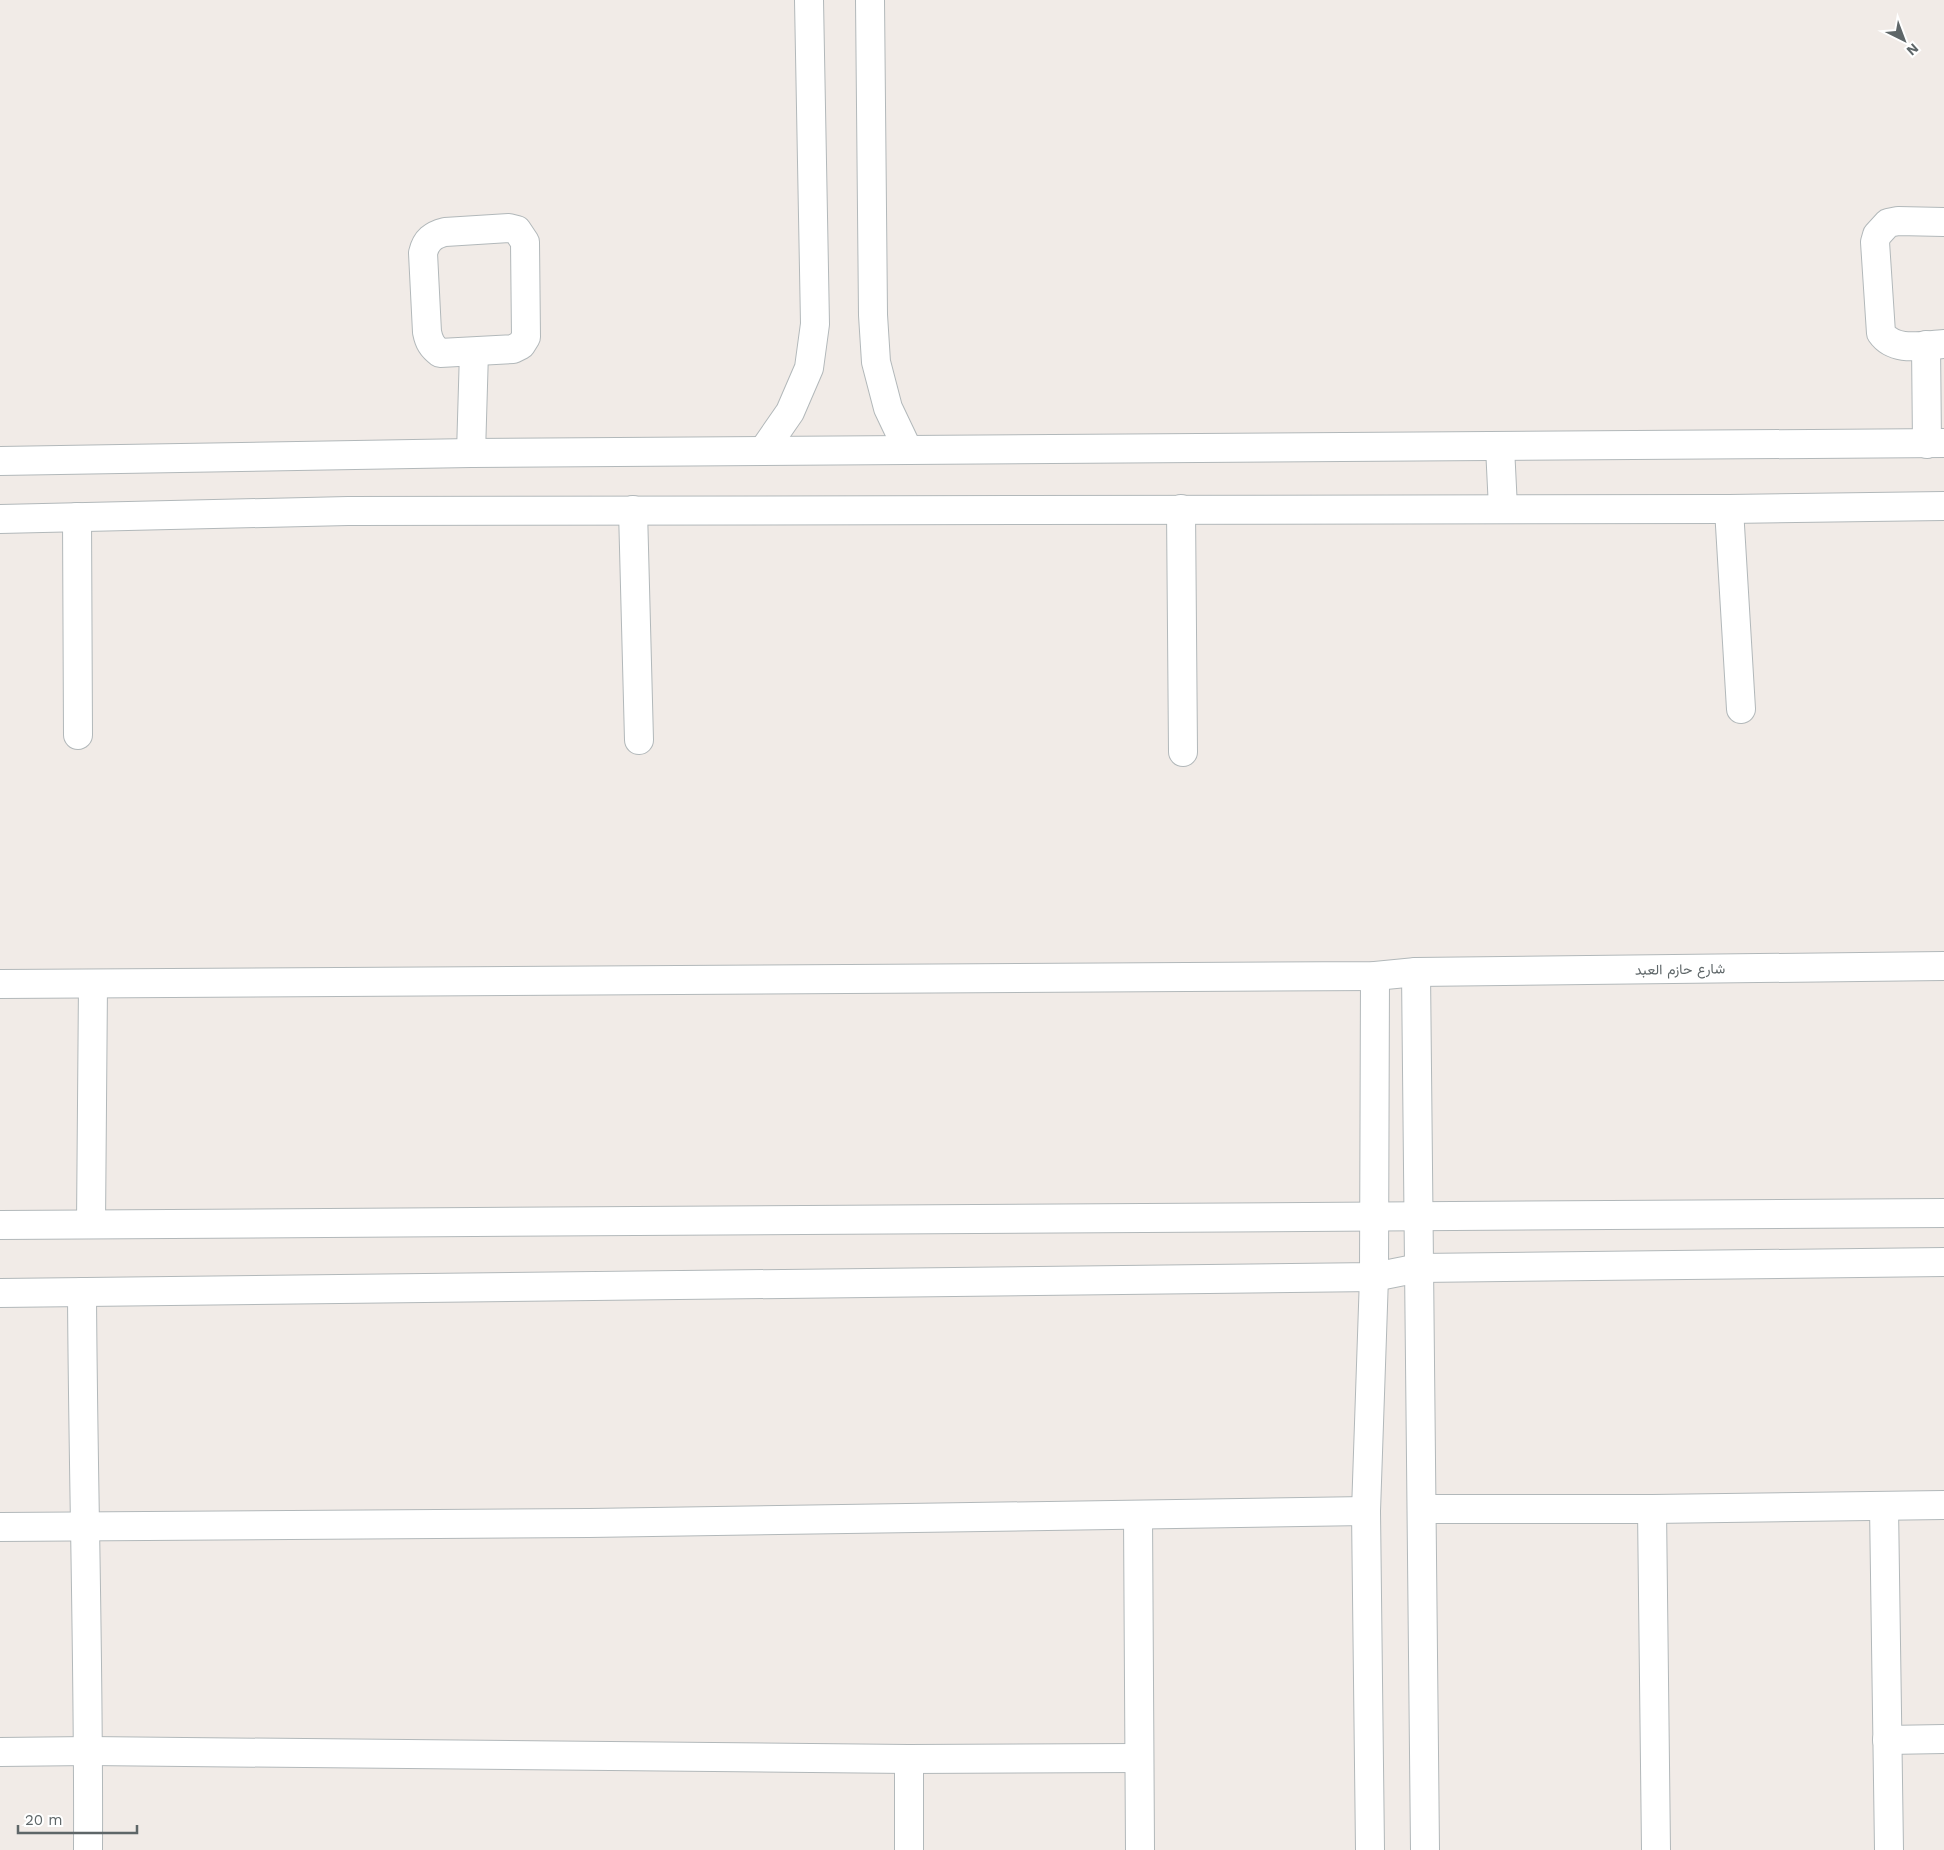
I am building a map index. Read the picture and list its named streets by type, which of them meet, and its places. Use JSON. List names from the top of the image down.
{
  "streets": {
    "street": ["شارع حازم العبد"]
  },
  "scale_bar": "20 m",
  "north": "bottom right"
}
